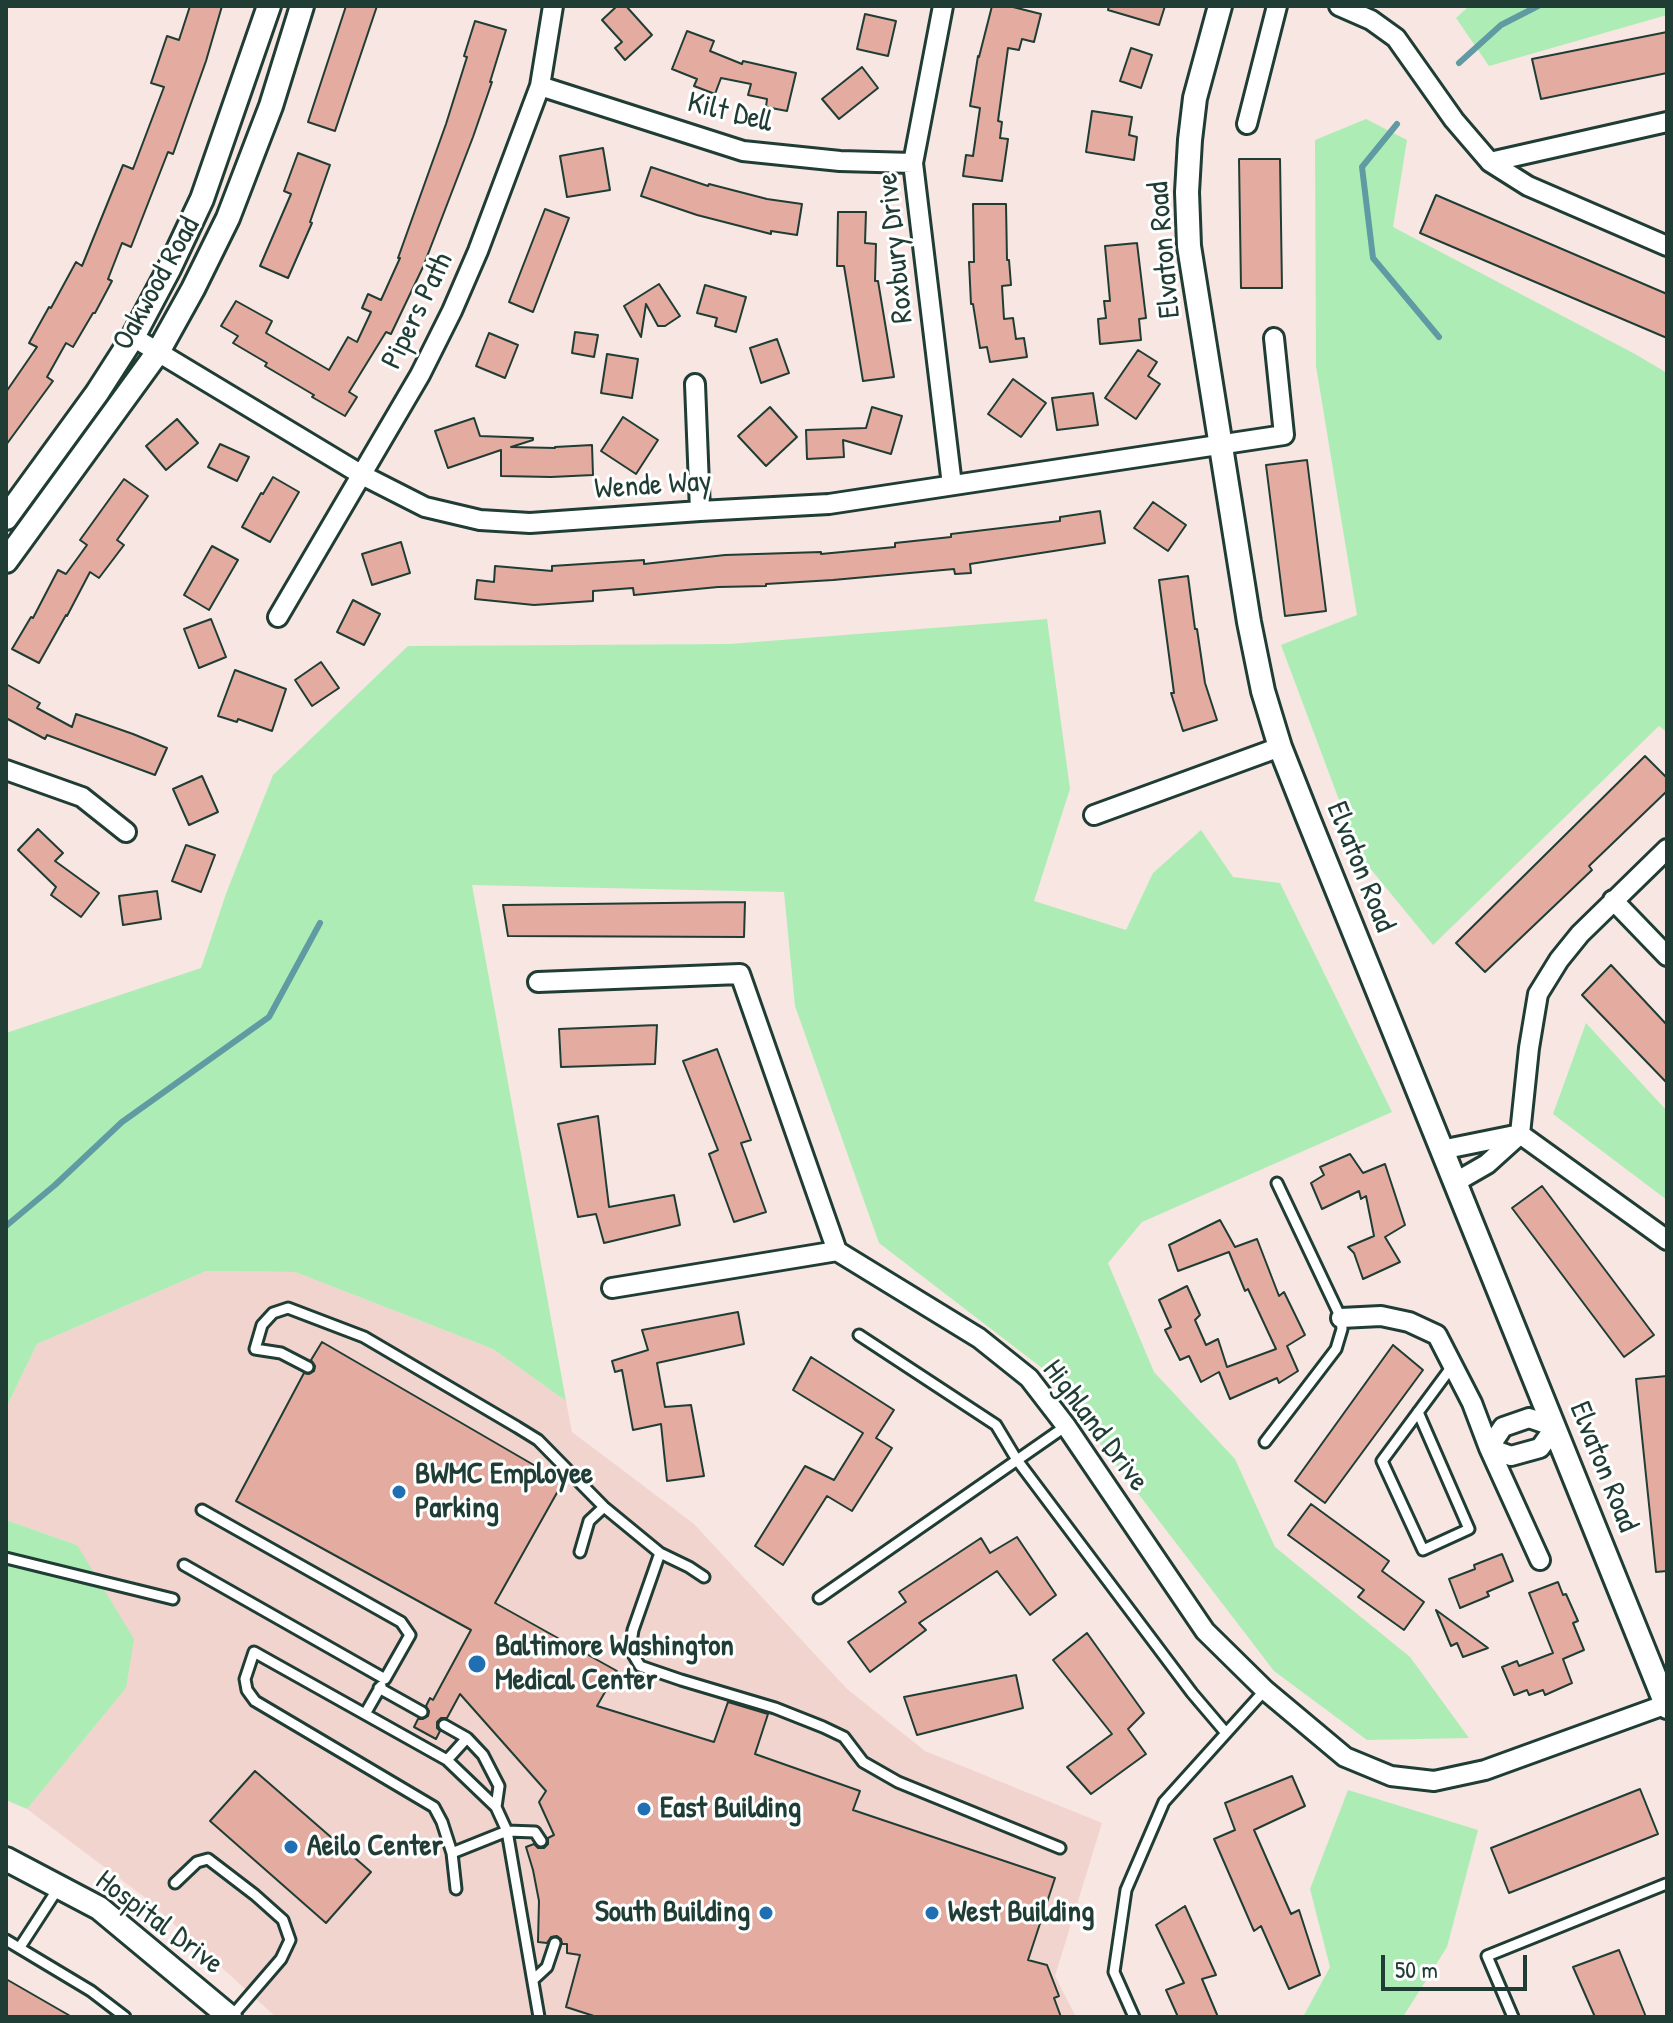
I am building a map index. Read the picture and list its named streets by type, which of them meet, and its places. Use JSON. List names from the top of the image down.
{
  "streets": {
    "street": [
      "Kilt Dell",
      "Roxbury Drive",
      "Elvaton Road",
      "Oakwood Road",
      "Pipers Path",
      "Wende Way",
      "Highland Drive",
      "Hospital Drive"
    ]
  },
  "crossings": [
    ["Kilt Dell", "Roxbury Drive"],
    ["Kilt Dell", "Pipers Path"],
    ["Roxbury Drive", "Wende Way"],
    ["Elvaton Road", "Wende Way"],
    ["Elvaton Road", "Highland Drive"],
    ["Oakwood Road", "Wende Way"],
    ["Pipers Path", "Wende Way"]
  ],
  "places": [
    "BWMC Employee Parking",
    "Baltimore Washington Medical Center",
    "East Building",
    "Aeilo Center",
    "South Building",
    "West Building"
  ],
  "scale_bar": "50 m"
}
